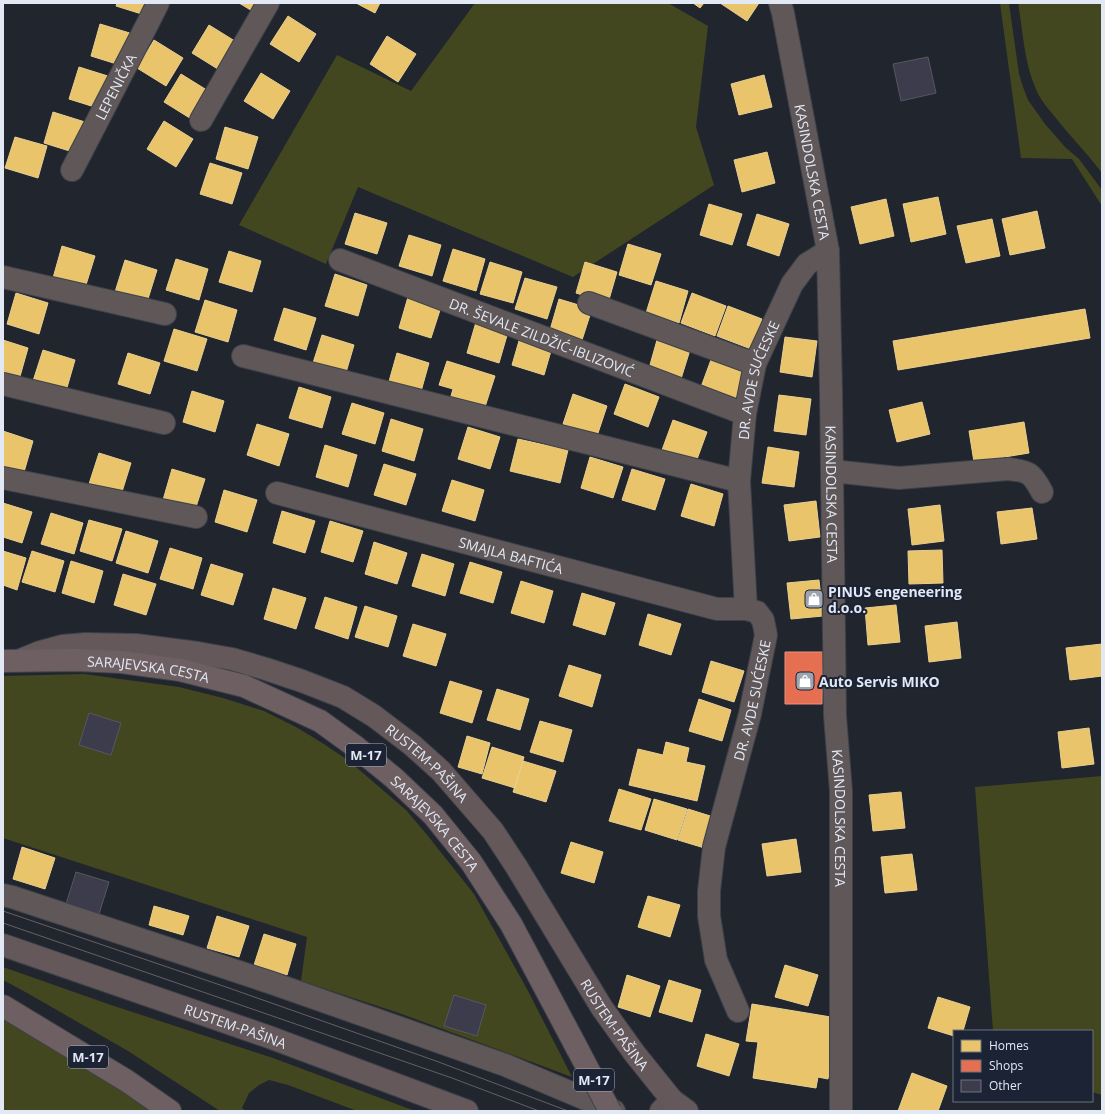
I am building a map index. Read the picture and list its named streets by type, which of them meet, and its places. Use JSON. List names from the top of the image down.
{
  "streets": {
    "main road": ["SARAJEVSKA CESTA", "M-17", "RUSTEM-PAŠINA"],
    "street": [
      "LEPENIČKA",
      "KASINDOLSKA CESTA",
      "DR. ŠEVALE ZILDŽIĆ-IBLIZOVIĆ",
      "DR. AVDE SUĆESKE",
      "SMAJLA BAFTIĆA"
    ]
  },
  "crossings": [
    ["KASINDOLSKA CESTA", "DR. AVDE SUĆESKE"],
    ["DR. ŠEVALE ZILDŽIĆ-IBLIZOVIĆ", "DR. AVDE SUĆESKE"],
    ["DR. AVDE SUĆESKE", "SMAJLA BAFTIĆA"],
    ["SARAJEVSKA CESTA", "RUSTEM-PAŠINA"]
  ],
  "places": {
    "shop": ["PINUS engeneering d.o.o.", "Auto Servis MIKO"]
  },
  "legend": ["Homes", "Shops", "Other"]
}
